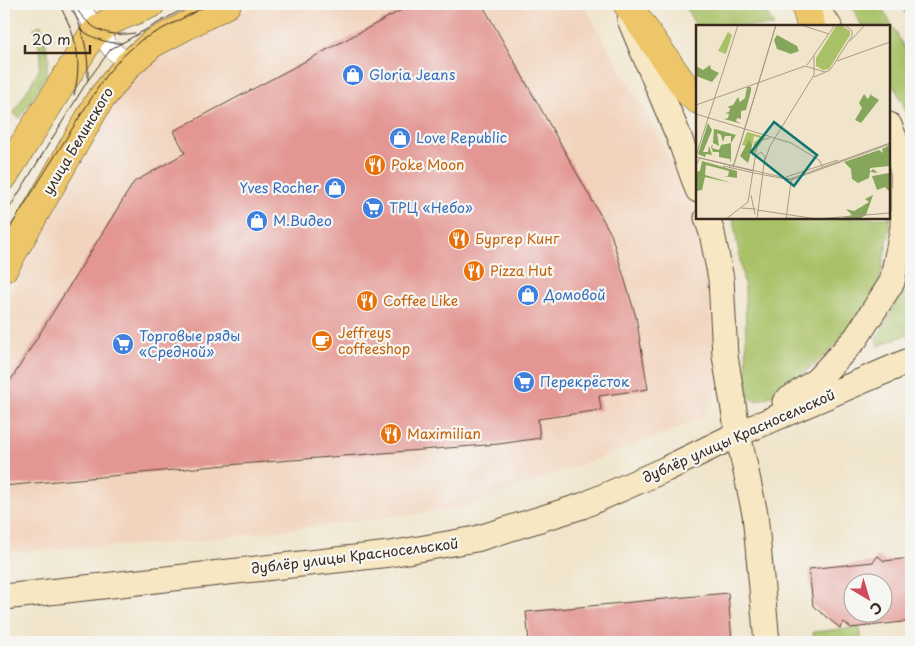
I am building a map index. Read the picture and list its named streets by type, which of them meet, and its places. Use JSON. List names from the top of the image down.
{
  "streets": {
    "main road": ["улица Белинского", "дублёр улицы Красносельской"]
  },
  "places": {
    "shop": [
      "Gloria Jeans",
      "Love Republic",
      "Yves Rocher",
      "М.Видео",
      "Домовой"
    ],
    "restaurant": [
      "Poke Moon",
      "Бургер Кинг",
      "Pizza Hut",
      "Coffee Like",
      "Maximilian"
    ],
    "supermarket": ["ТРЦ «Небо»", "Торговые ряды «Средной»", "Перекрёсток"],
    "cafe": ["Jeffreys coffeeshop"]
  },
  "scale_bar": "20 m",
  "north": "bottom right"
}
